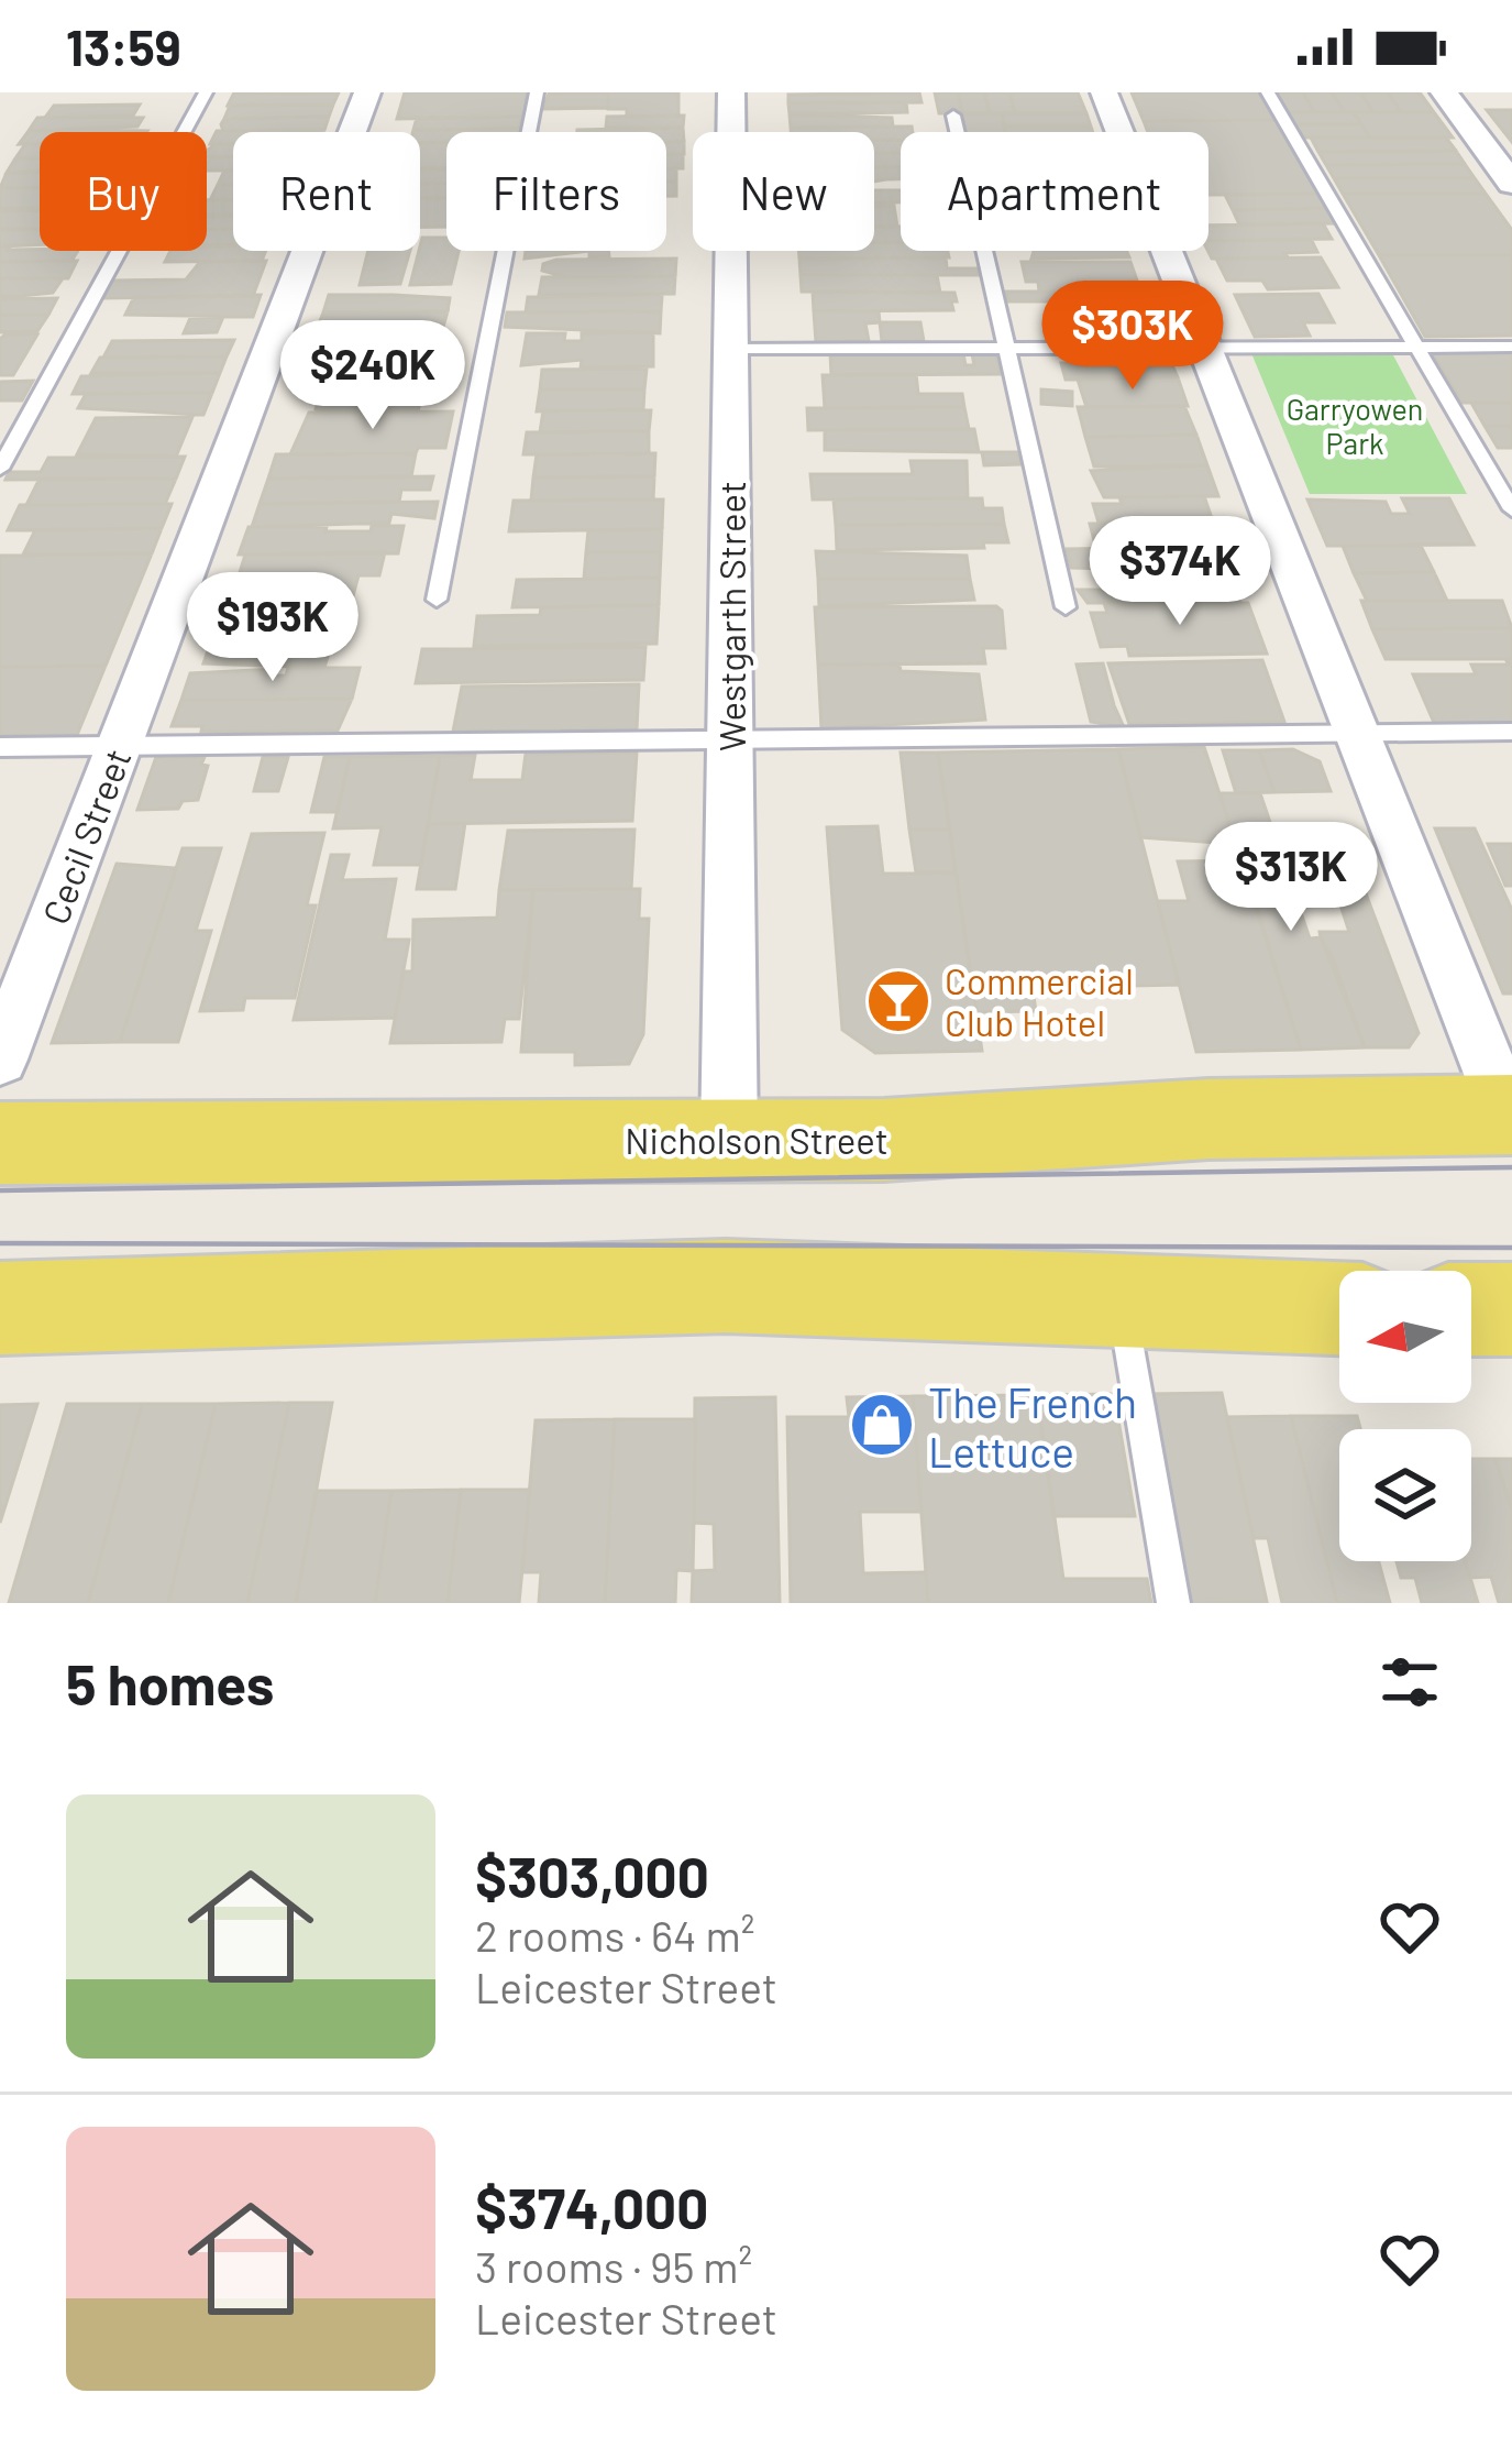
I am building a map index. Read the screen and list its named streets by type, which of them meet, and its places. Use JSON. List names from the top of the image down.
{
  "streets": {
    "main road": ["Nicholson Street"],
    "street": ["Westgarth Street", "Cecil Street"]
  },
  "crossings": [
    ["Westgarth Street", "Nicholson Street"]
  ],
  "parks": ["Garryowen Park"],
  "places": {
    "bar": ["Commercial Club Hotel"],
    "shop": ["The French Lettuce"]
  },
  "north": "left",
  "page": {
    "status": "13:59",
    "chip": [
      "Buy",
      "Rent",
      "Filters",
      "New",
      "Apartment"
    ],
    "price": [
      "$303K",
      "$240K",
      "$374K",
      "$193K",
      "$313K"
    ],
    "heading": "5 homes",
    "list": [
      {
        "name": "$303,000",
        "note": "2 rooms · 64 m² · Leicester Street"
      },
      {
        "name": "$374,000",
        "note": "3 rooms · 95 m² · Leicester Street"
      }
    ]
  }
}
